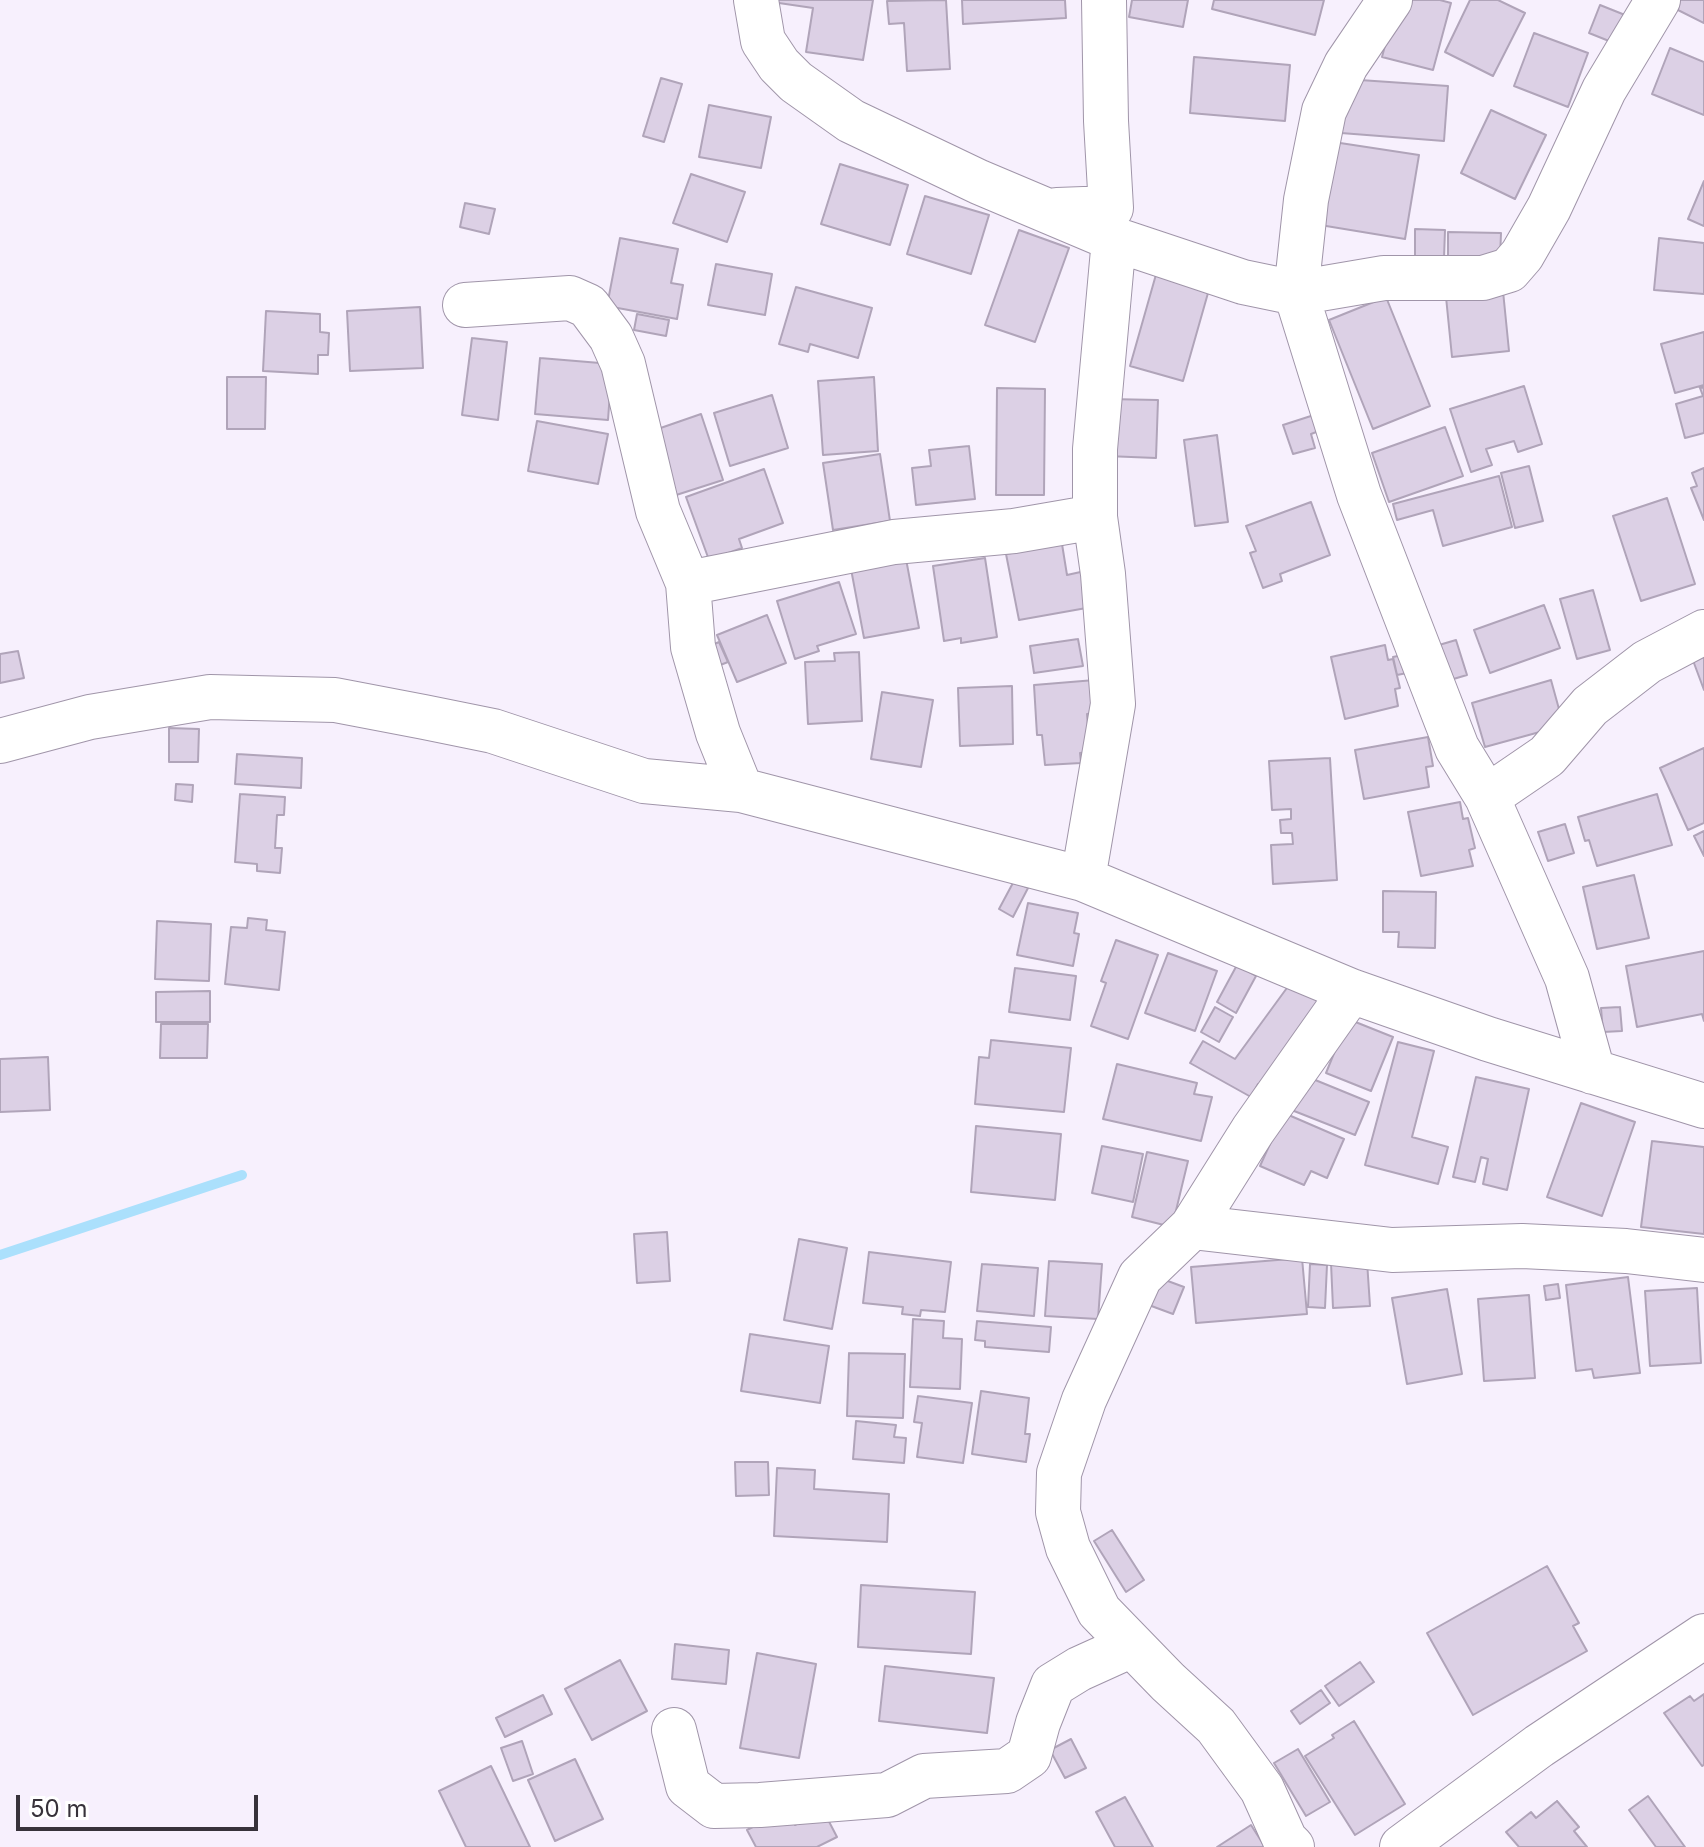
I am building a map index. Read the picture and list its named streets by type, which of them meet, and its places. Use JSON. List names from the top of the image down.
{
  "scale_bar": "50 m"
}
